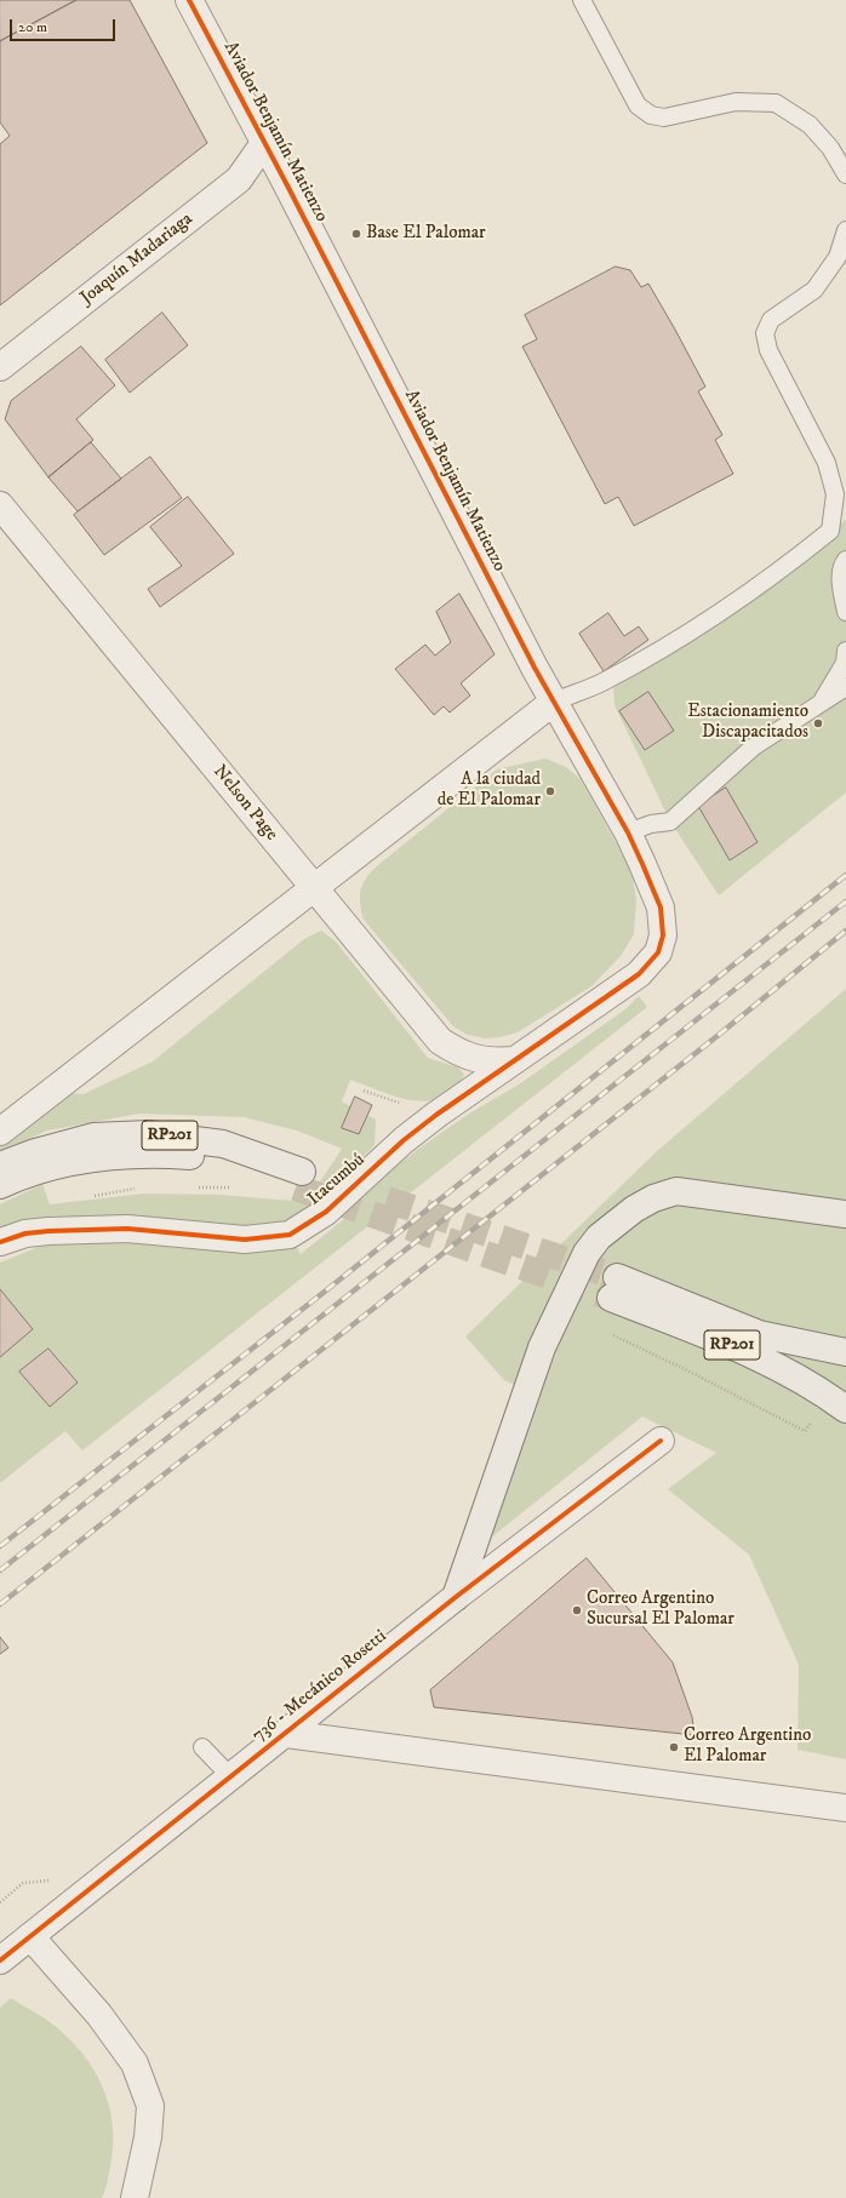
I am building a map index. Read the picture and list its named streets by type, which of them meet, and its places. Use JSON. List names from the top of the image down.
{
  "streets": {
    "main road": ["RP201"],
    "street": [
      "Aviador Benjamín Matienzo",
      "Joaquín Madariaga",
      "Nelson Page",
      "Itacumbú",
      "736 - Mecánico Rosetti"
    ]
  },
  "crossings": [
    ["Aviador Benjamín Matienzo", "Joaquín Madariaga"],
    ["Aviador Benjamín Matienzo", "Itacumbú"],
    ["Nelson Page", "Itacumbú"]
  ],
  "places": [
    "Base El Palomar",
    "Estacionamiento Discapacitados",
    "A la ciudad de El Palomar",
    "Correo Argentino Sucursal El Palomar",
    "Correo Argentino El Palomar"
  ],
  "scale_bar": "20 m"
}
